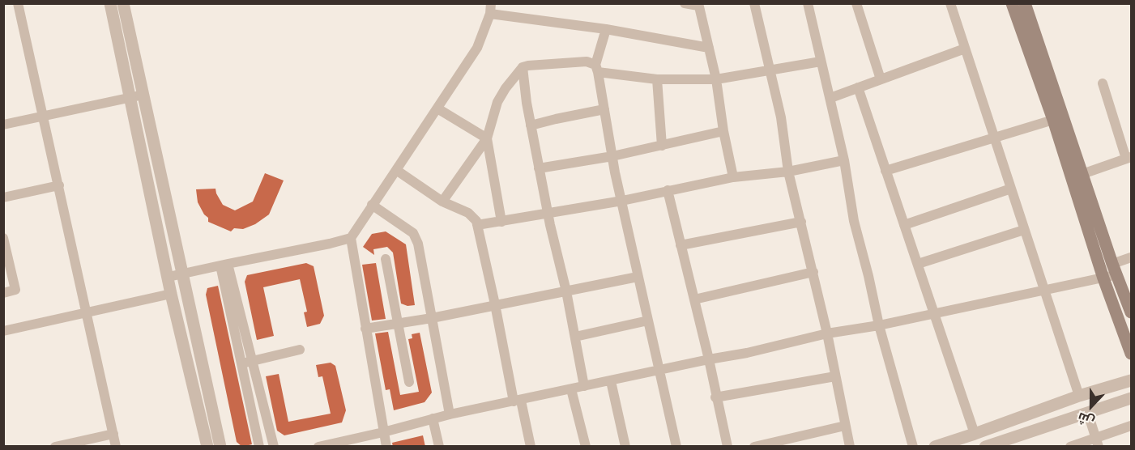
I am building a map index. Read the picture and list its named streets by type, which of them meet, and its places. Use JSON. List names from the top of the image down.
{
  "north": "bottom"
}
